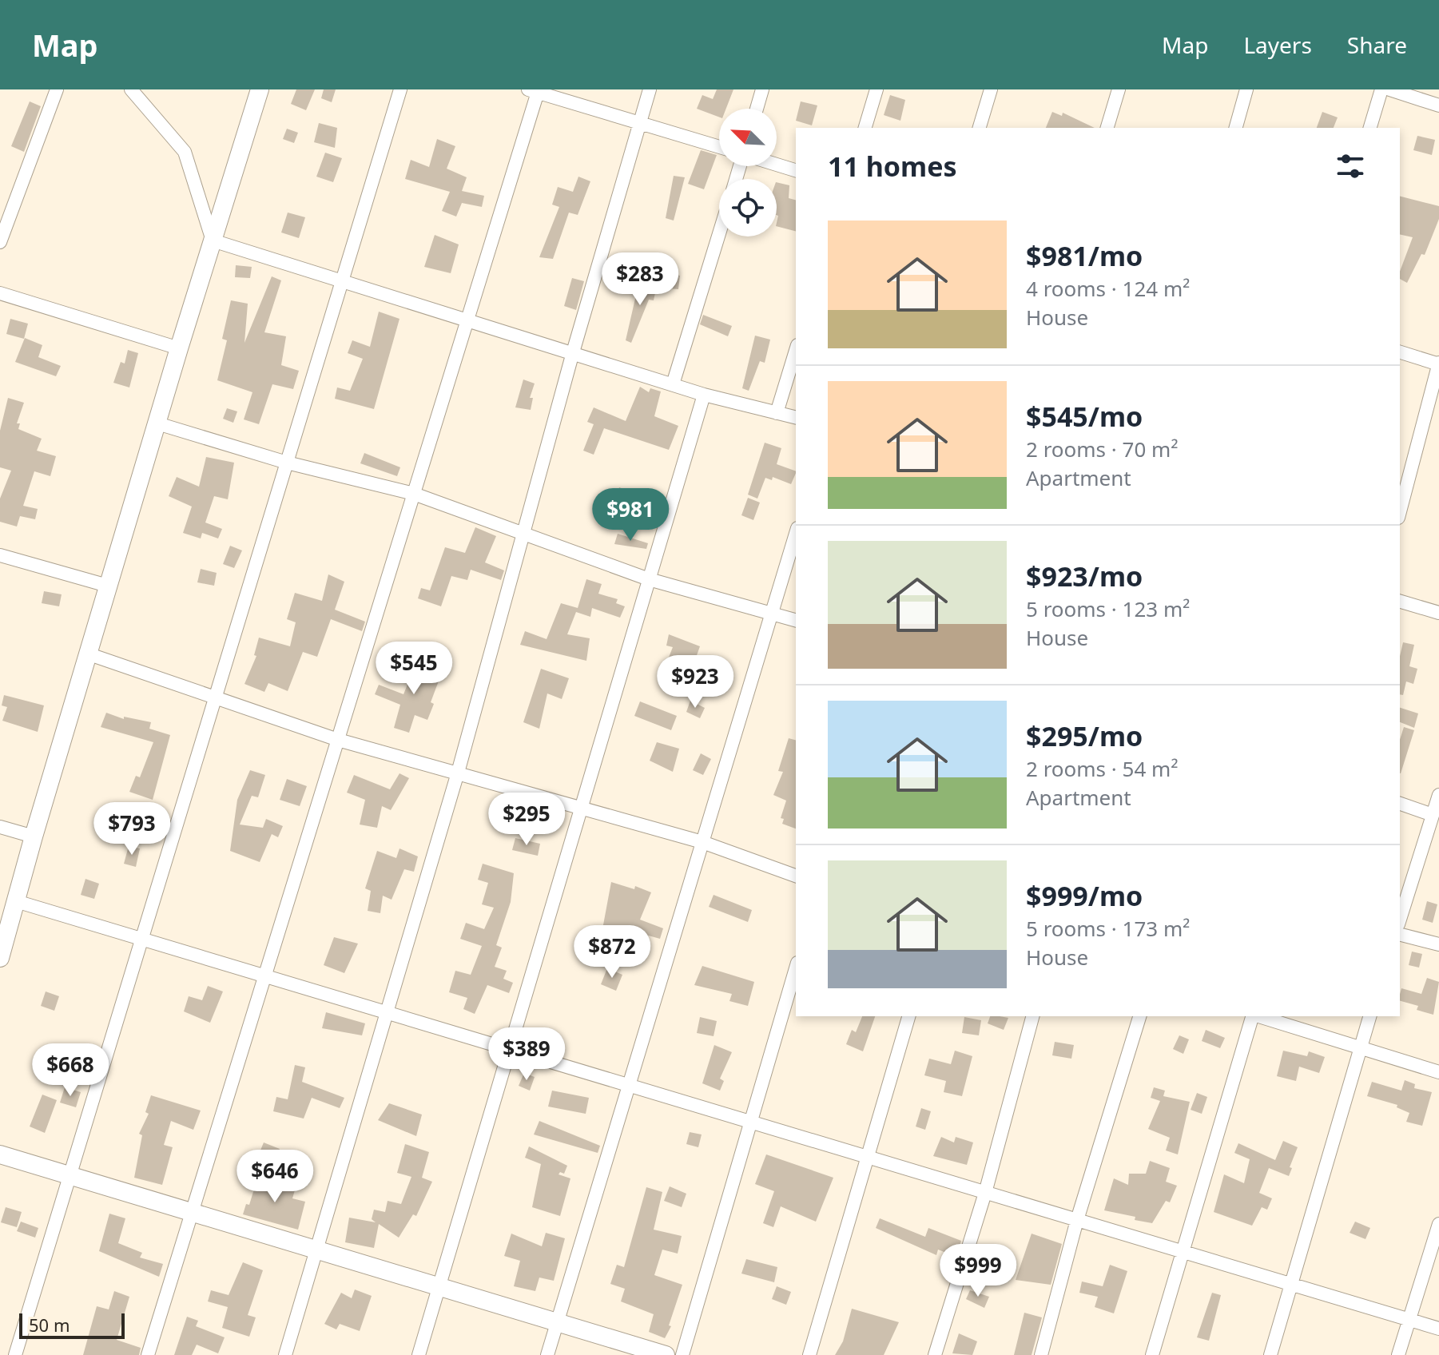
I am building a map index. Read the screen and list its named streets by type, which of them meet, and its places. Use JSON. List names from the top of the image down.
{
  "scale_bar": "50 m",
  "north": "top left",
  "page": {
    "header": "Map",
    "nav": ["Map", "Layers", "Share"],
    "heading": "11 homes",
    "list": [
      {
        "name": "$981/mo",
        "note": "4 rooms · 124 m² · House"
      },
      {
        "name": "$545/mo",
        "note": "2 rooms · 70 m² · Apartment"
      },
      {
        "name": "$923/mo",
        "note": "5 rooms · 123 m² · House"
      },
      {
        "name": "$295/mo",
        "note": "2 rooms · 54 m² · Apartment"
      },
      {
        "name": "$999/mo",
        "note": "5 rooms · 173 m² · House"
      }
    ],
    "price": [
      "$283",
      "$981",
      "$545",
      "$923",
      "$295",
      "$793",
      "$872",
      "$389",
      "$668",
      "$646",
      "$999"
    ],
    "scale": "50 m"
  }
}
